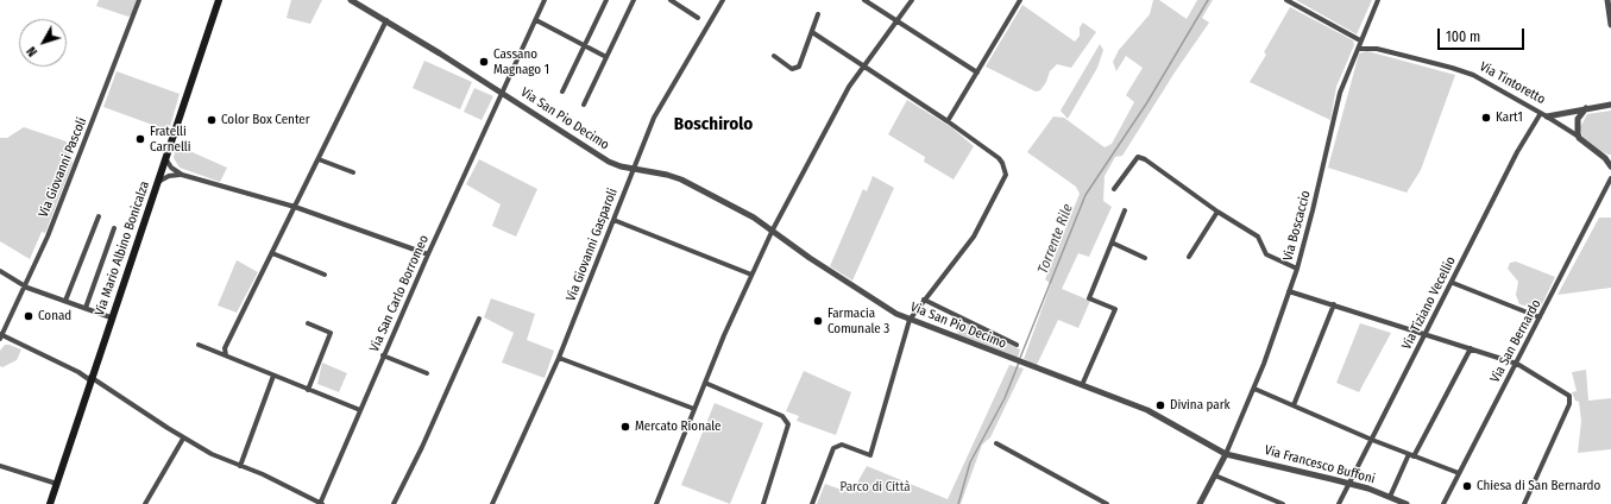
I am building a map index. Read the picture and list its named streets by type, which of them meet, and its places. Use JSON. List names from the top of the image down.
{
  "streets": {
    "main road": ["Via Mario Albino Bonicalza"],
    "street": [
      "Via Tintoretto",
      "Via San Pio Decimo",
      "Via Giovanni Pascoli",
      "Via Boscaccio",
      "Via Giovanni Gasparoli",
      "Via San Carlo Borromeo",
      "Via Tiziano Vecellio",
      "Via San Bernardo",
      "Via Francesco Buffoni"
    ]
  },
  "crossings": [
    ["Via Tintoretto", "Via Boscaccio"],
    ["Via Tintoretto", "Via Tiziano Vecellio"],
    ["Via San Pio Decimo", "Via Boscaccio"],
    ["Via San Pio Decimo", "Via Giovanni Gasparoli"],
    ["Via San Pio Decimo", "Via San Carlo Borromeo"],
    ["Via San Pio Decimo", "Via Francesco Buffoni"],
    ["Via Boscaccio", "Via Francesco Buffoni"],
    ["Via Tiziano Vecellio", "Via Francesco Buffoni"]
  ],
  "districts": ["Boschirolo"],
  "water": ["Torrente Rile"],
  "parks": ["Parco di Città"],
  "places": [
    "Cassano Magnago 1",
    "Kart1",
    "Color Box Center",
    "Fratelli Carnelli",
    "Conad",
    "Farmacia Comunale 3",
    "Divina park",
    "Mercato Rionale",
    "Chiesa di San Bernardo"
  ],
  "scale_bar": "100 m",
  "north": "bottom left"
}
